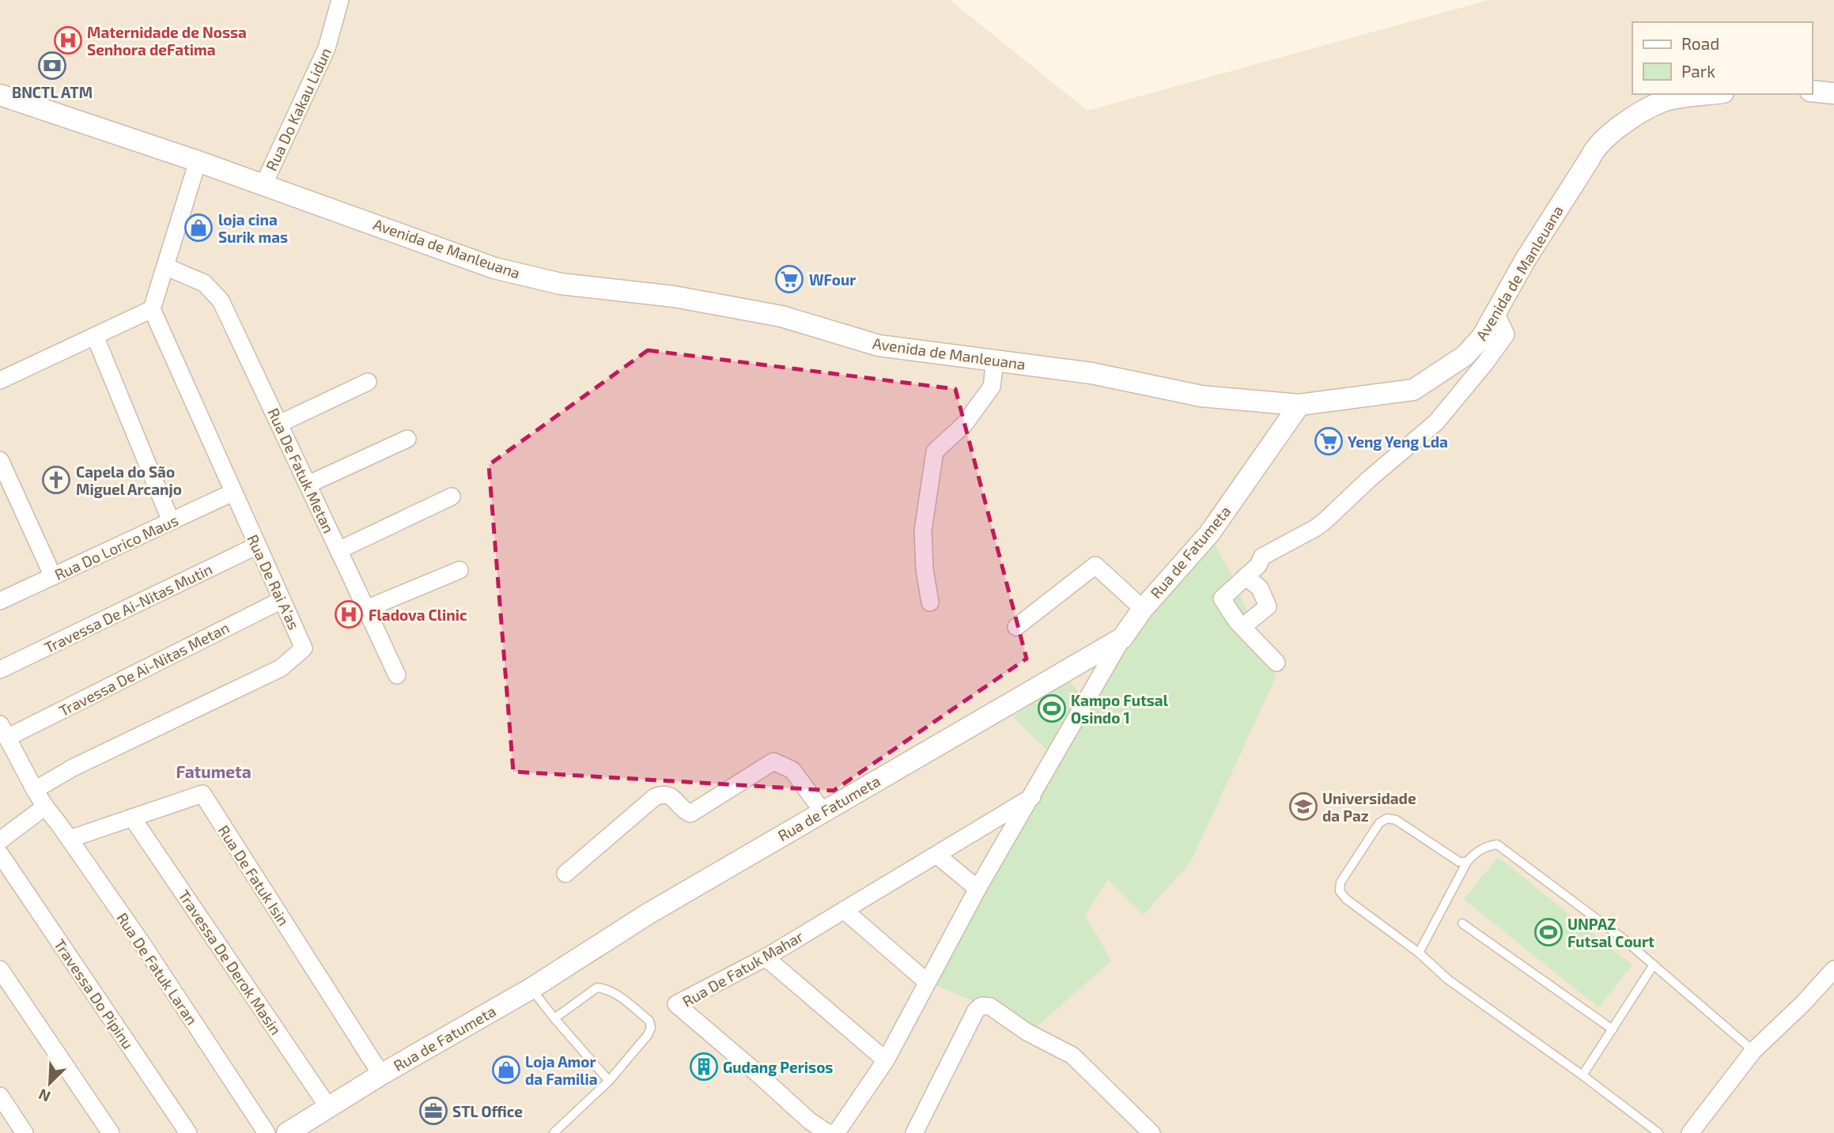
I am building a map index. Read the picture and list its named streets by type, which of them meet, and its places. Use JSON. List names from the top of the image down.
{
  "streets": {
    "street": [
      "Rua Do Kakau Lidun",
      "Avenida de Manleuana",
      "Rua De Fatuk Metan",
      "Rua Do Lorico Maus",
      "Rua de Fatumeta",
      "Rua De Rai A’as",
      "Travessa De Ai-Nitas Mutin",
      "Travessa De Ai-Nitas Metan",
      "Rua De Fatuk Isin",
      "Travessa De Derok Masin",
      "Rua De Fatuk Laran",
      "Rua De Fatuk Mahar",
      "Travessa Do Pipinu"
    ]
  },
  "crossings": [
    ["Rua Do Kakau Lidun", "Avenida de Manleuana"],
    ["Avenida de Manleuana", "Rua de Fatumeta"],
    ["Rua Do Lorico Maus", "Rua De Rai A’as"],
    ["Rua de Fatumeta", "Rua De Fatuk Isin"],
    ["Rua de Fatumeta", "Travessa De Derok Masin"],
    ["Rua de Fatumeta", "Rua De Fatuk Mahar"],
    ["Rua De Rai A’as", "Travessa De Ai-Nitas Mutin"],
    ["Rua De Rai A’as", "Travessa De Ai-Nitas Metan"],
    ["Rua De Fatuk Isin", "Travessa De Derok Masin"],
    ["Rua De Fatuk Isin", "Rua De Fatuk Laran"]
  ],
  "districts": ["Fatumeta"],
  "places": {
    "hospital": ["Maternidade de Nossa Senhora deFatima", "Fladova Clinic"],
    "bank": ["BNCTL ATM"],
    "shop": ["loja cina Surik mas", "Loja Amor da Familia"],
    "supermarket": ["WFour", "Yeng Yeng Lda"],
    "church": ["Capela do São Miguel Arcanjo"],
    "sports": ["Kampo Futsal Osindo 1", "UNPAZ Futsal Court"],
    "school or university": ["Universidade da Paz"],
    "building": ["Gudang Perisos"],
    "office": ["STL Office"]
  },
  "legend": ["Road", "Park"],
  "north": "bottom left"
}
